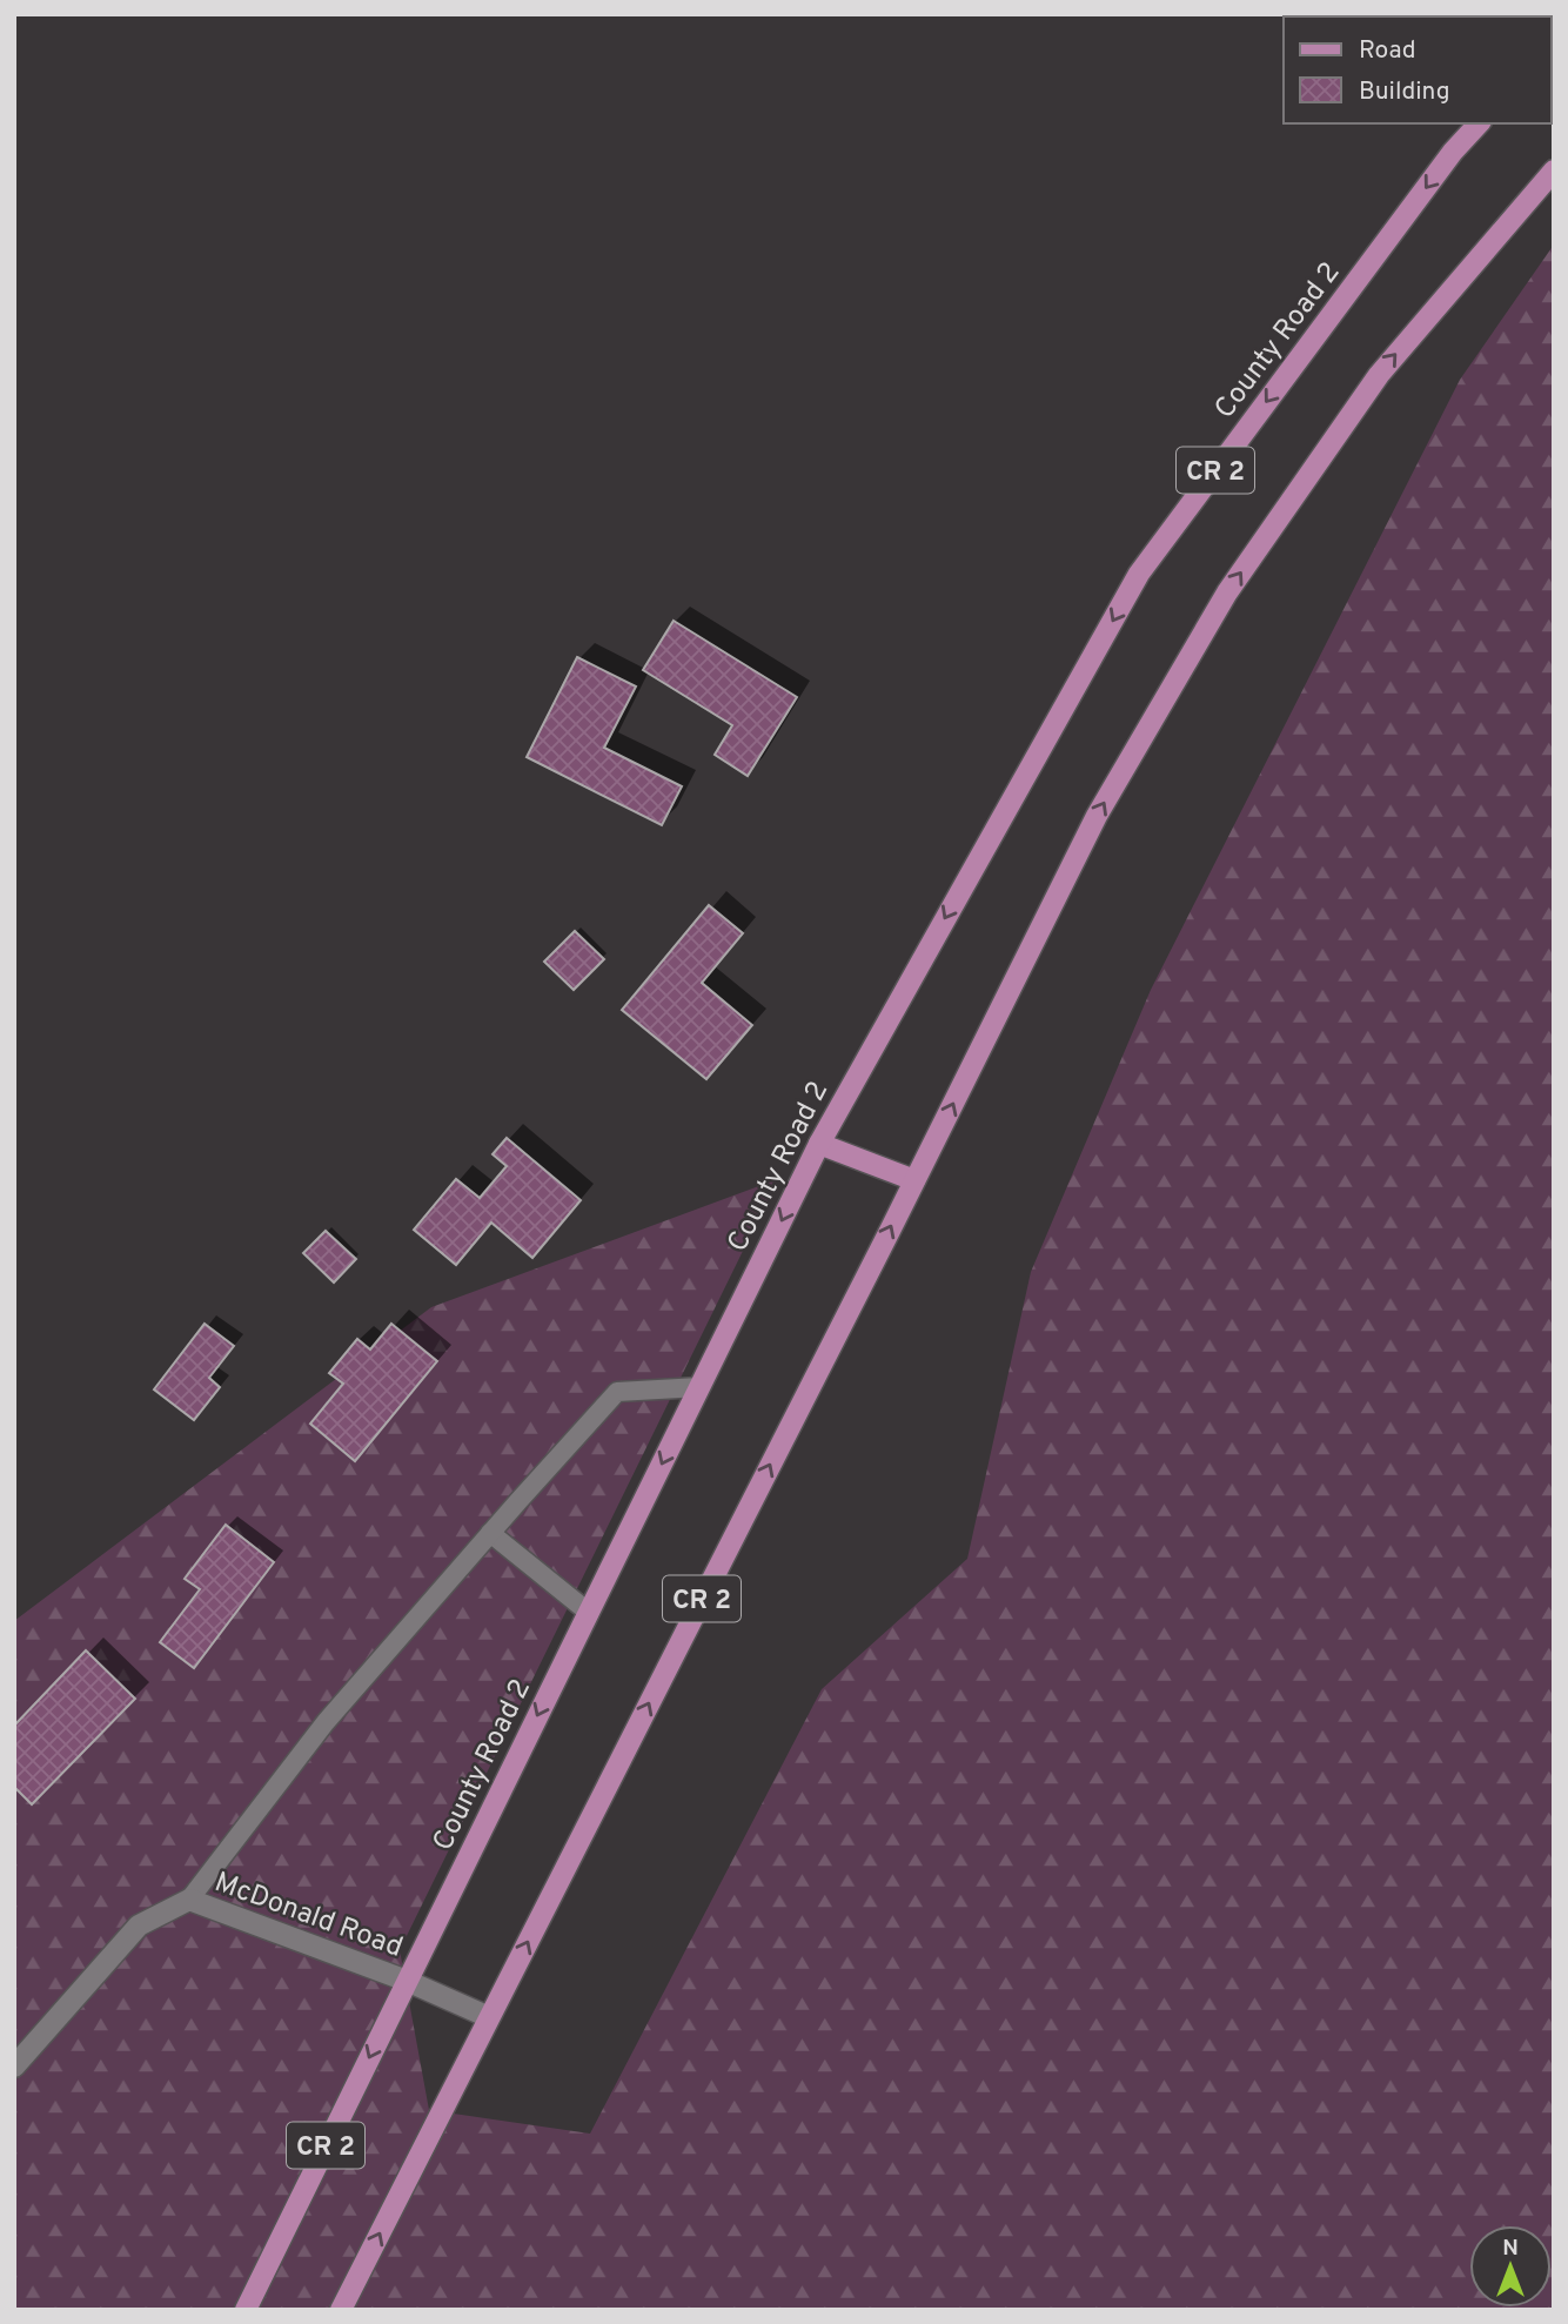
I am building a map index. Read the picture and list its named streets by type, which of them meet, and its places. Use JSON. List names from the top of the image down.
{
  "streets": {
    "main road": ["County Road 2", "CR 2"],
    "street": ["McDonald Road"]
  },
  "crossings": [
    ["County Road 2", "McDonald Road"],
    ["CR 2", "McDonald Road"]
  ],
  "legend": ["Road", "Building"],
  "north": "top"
}
